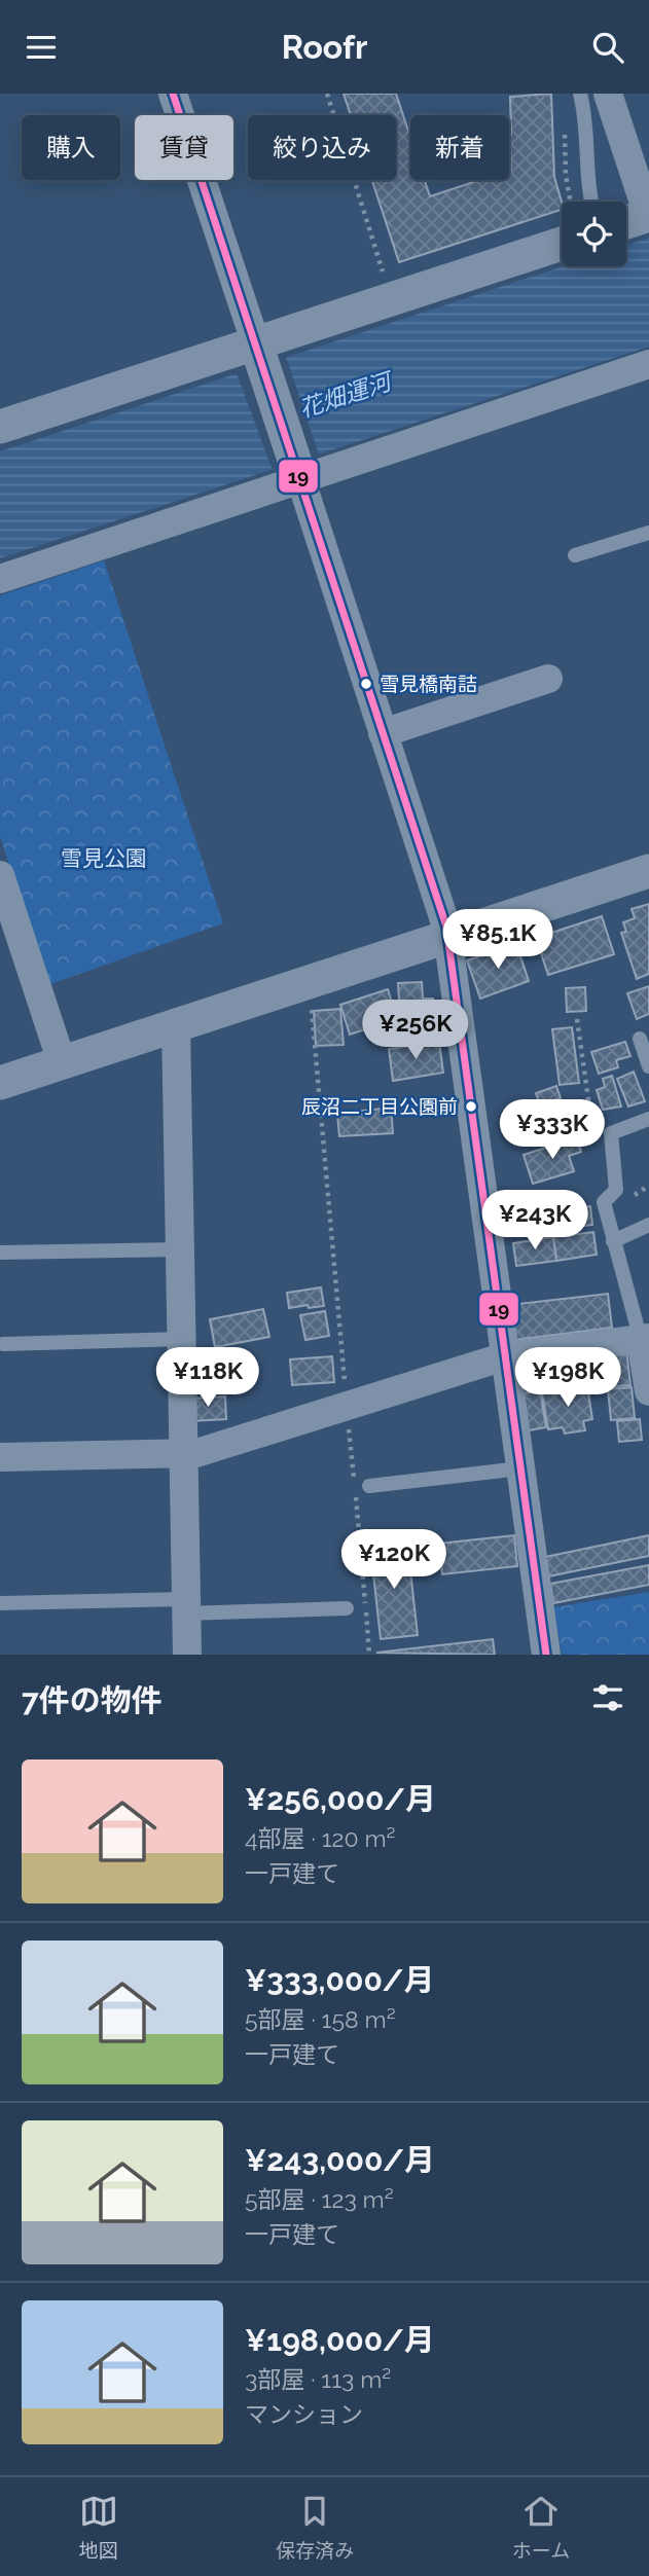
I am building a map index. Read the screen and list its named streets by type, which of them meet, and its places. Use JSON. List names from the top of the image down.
{
  "water": ["花畑運河"],
  "parks": ["雪見公園"],
  "places": ["雪見橋南詰", "辰沼二丁目公園前"],
  "lines": ["transit line 19"],
  "page": {
    "header": "Roofr",
    "chip": [
      "購入",
      "賃貸",
      "絞り込み",
      "新着"
    ],
    "price": [
      "¥85.1K",
      "¥256K",
      "¥333K",
      "¥243K",
      "¥118K",
      "¥198K",
      "¥120K"
    ],
    "heading": "7件の物件",
    "list": [
      {
        "name": "¥256,000/月",
        "note": "4部屋 · 120 m² · 一戸建て"
      },
      {
        "name": "¥333,000/月",
        "note": "5部屋 · 158 m² · 一戸建て"
      },
      {
        "name": "¥243,000/月",
        "note": "5部屋 · 123 m² · 一戸建て"
      },
      {
        "name": "¥198,000/月",
        "note": "3部屋 · 113 m² · マンション"
      }
    ],
    "tabs": ["地図", "保存済み", "ホーム"]
  }
}
